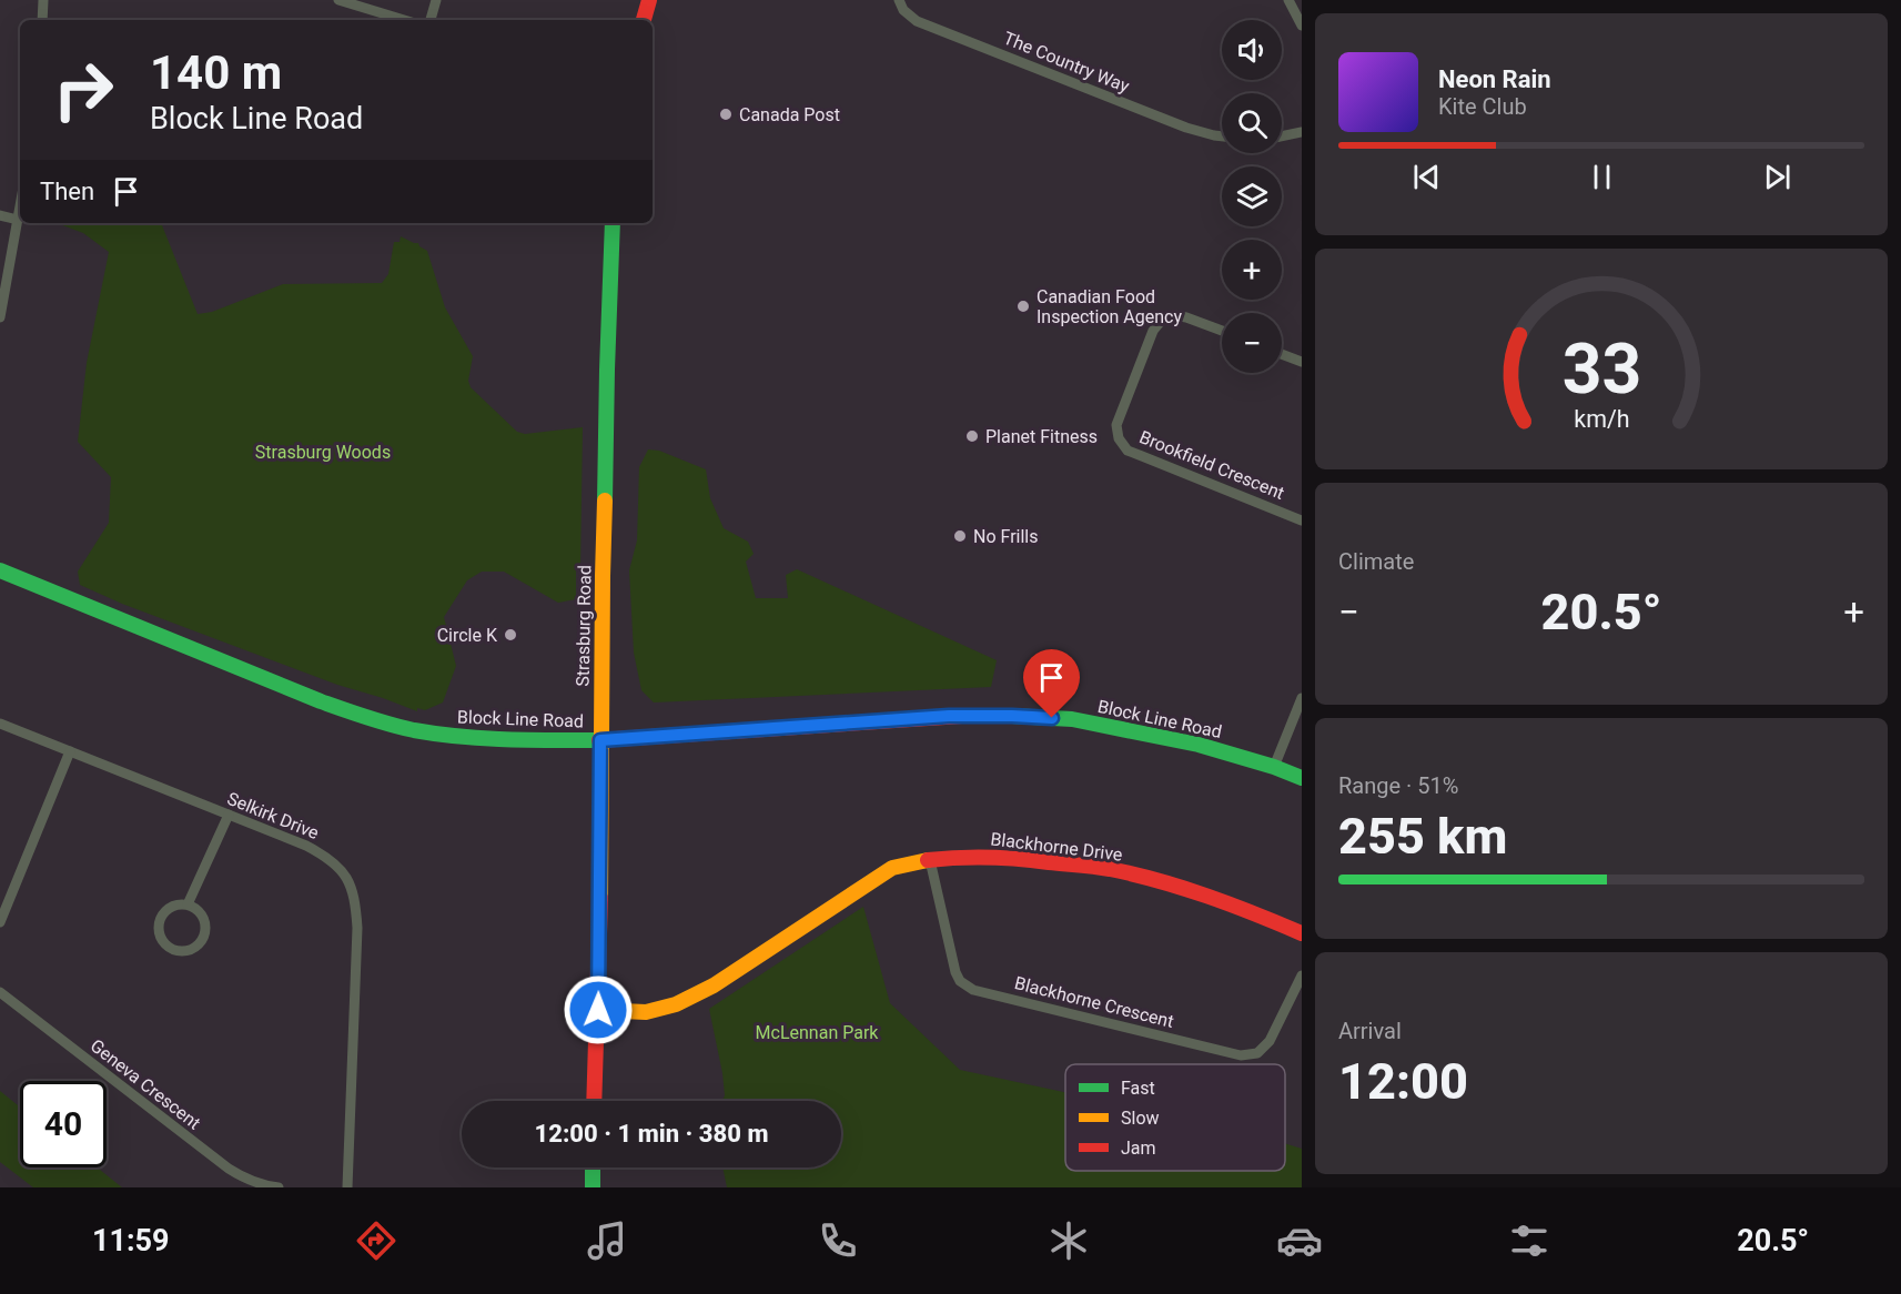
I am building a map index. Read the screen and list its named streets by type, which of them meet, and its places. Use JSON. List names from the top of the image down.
{
  "streets": {
    "street": [
      "The Country Way",
      "Brookfield Crescent",
      "Strasburg Road",
      "Block Line Road",
      "Selkirk Drive",
      "Blackhorne Drive",
      "Blackhorne Crescent",
      "Geneva Crescent"
    ]
  },
  "crossings": [
    ["Strasburg Road", "Block Line Road"],
    ["Strasburg Road", "Blackhorne Drive"],
    ["Blackhorne Drive", "Blackhorne Crescent"]
  ],
  "parks": ["Strasburg Woods", "McLennan Park"],
  "places": [
    "Canada Post",
    "Canadian Food Inspection Agency",
    "Planet Fitness",
    "No Frills",
    "Circle K"
  ],
  "legend": ["Fast", "Slow", "Jam"],
  "page": {
    "map_buttons": ["+", "−"],
    "turn": ["140 m", "Block Line Road"],
    "song": ["Neon Rain", "Kite Club"],
    "then": "Then",
    "tile": [
      "Climate",
      ["Range · 51%", "255 km"],
      ["Arrival", "12:00"]
    ],
    "heat": ["−", "20.5°", "+"],
    "limit": "40",
    "trip": "12:00 · 1 min · 380 m",
    "tabs": ["11:59", "20.5°"],
    "gauge": ["33", "km/h"]
  }
}
